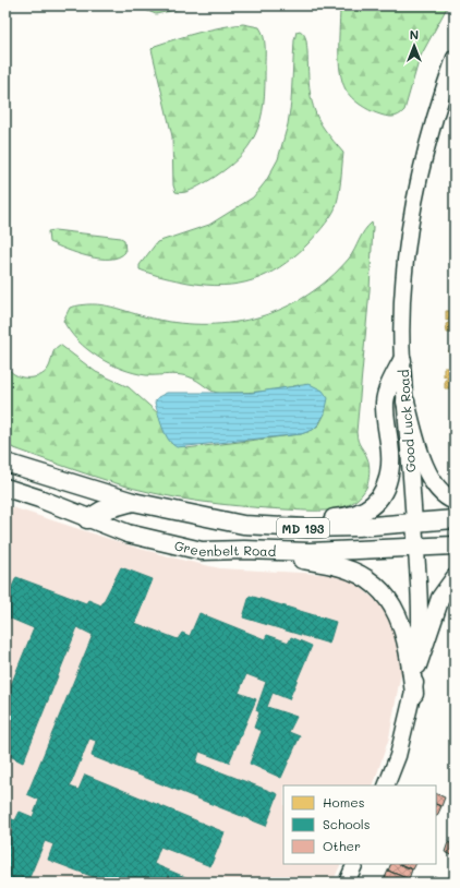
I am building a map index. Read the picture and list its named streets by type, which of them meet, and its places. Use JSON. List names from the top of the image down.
{
  "streets": {
    "main road": ["Good Luck Road", "MD 193", "Greenbelt Road"]
  },
  "crossings": [
    ["Good Luck Road", "Greenbelt Road"]
  ],
  "legend": ["Homes", "Schools", "Other"],
  "north": "top"
}
